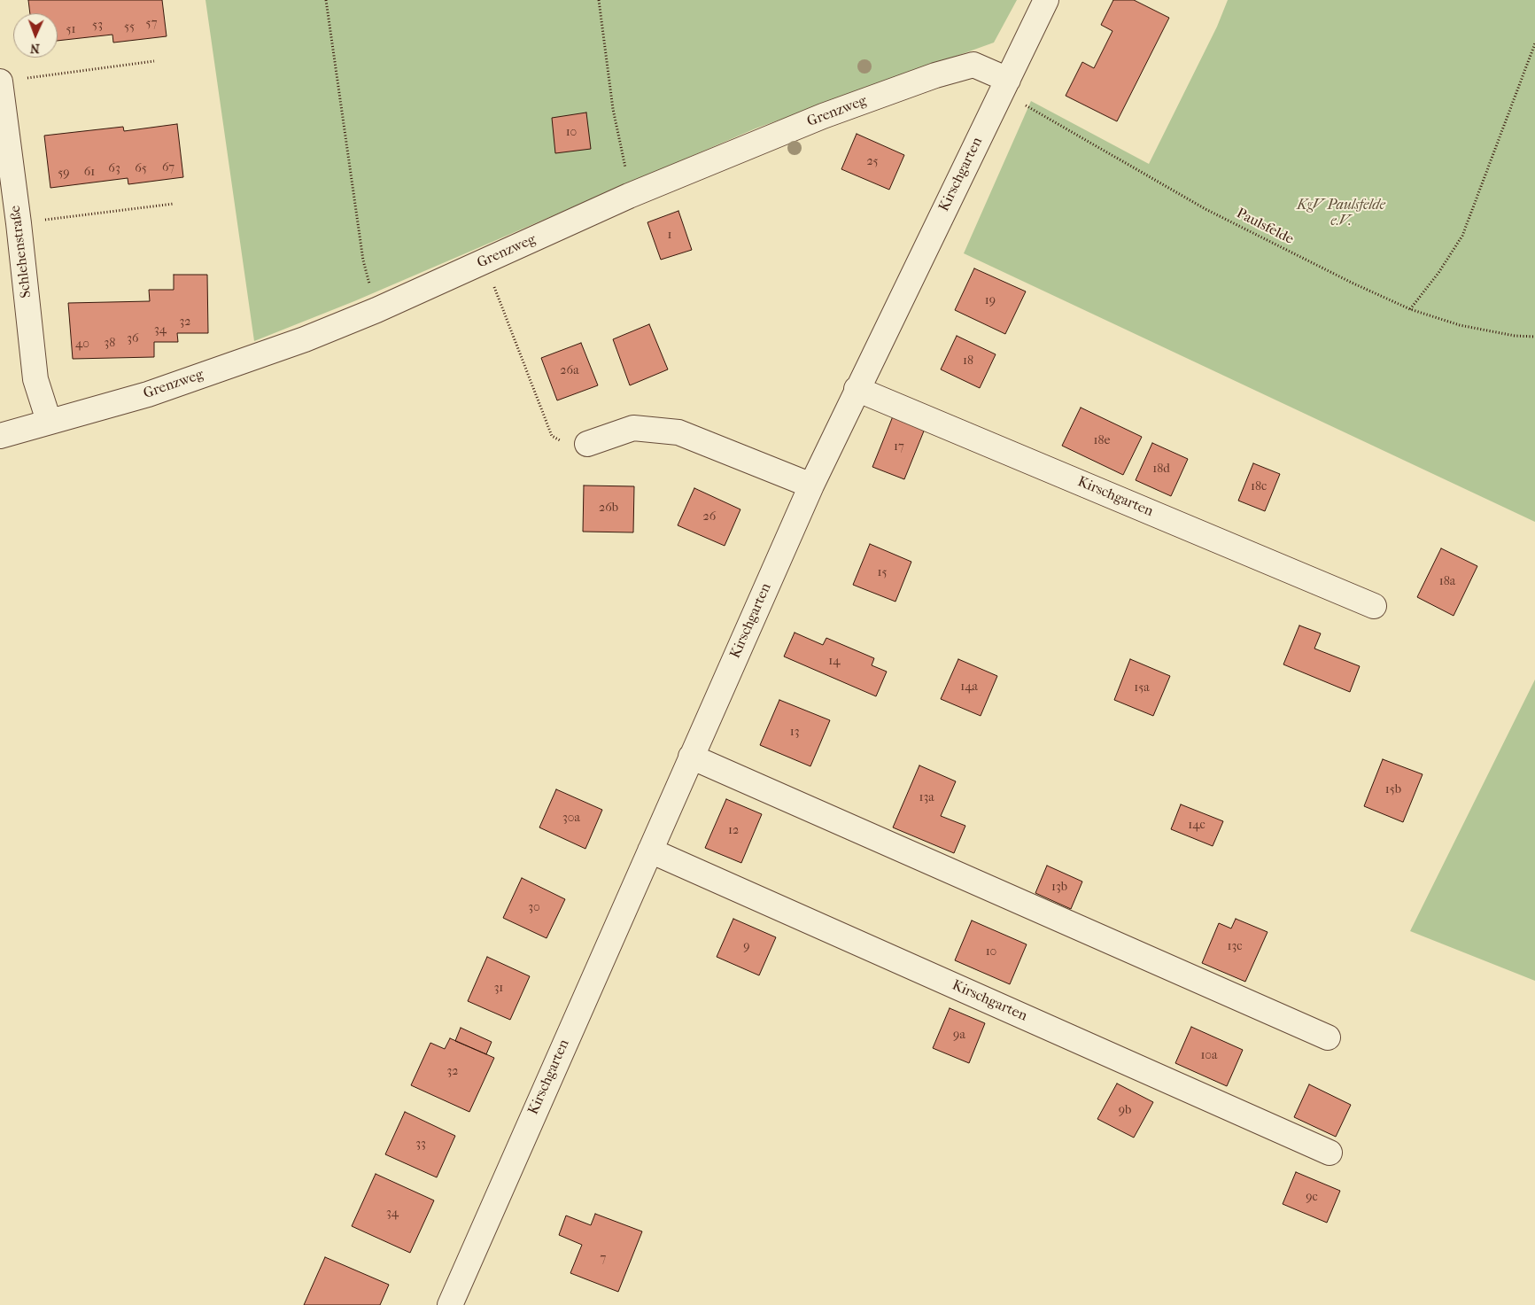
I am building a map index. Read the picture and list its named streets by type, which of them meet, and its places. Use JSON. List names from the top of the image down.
{
  "streets": {
    "street": ["Grenzweg", "Kirschgarten", "Schlehenstraße"],
    "path": ["Paulsfelde"]
  },
  "crossings": [
    ["Grenzweg", "Kirschgarten"],
    ["Grenzweg", "Paulsfelde"],
    ["Grenzweg", "Schlehenstraße"],
    ["Kirschgarten", "Paulsfelde"]
  ],
  "parks": ["KgV Paulsfelde e.V."],
  "house_numbers": [
    "57",
    "53",
    "55",
    "51",
    "10",
    "25",
    "67",
    "63",
    "65",
    "61",
    "59",
    "1",
    "19",
    "32",
    "34",
    "36",
    "38",
    "40",
    "18",
    "26a",
    "18e",
    "17",
    "18d",
    "18c",
    "26b",
    "26",
    "15",
    "18a",
    "14",
    "14a",
    "15a",
    "13",
    "15b",
    "13a",
    "30a",
    "14c",
    "12",
    "13b",
    "30",
    "9",
    "13c",
    "10",
    "31",
    "9a",
    "10a",
    "32",
    "9b",
    "33",
    "9c",
    "34",
    "7"
  ],
  "north": "bottom"
}
